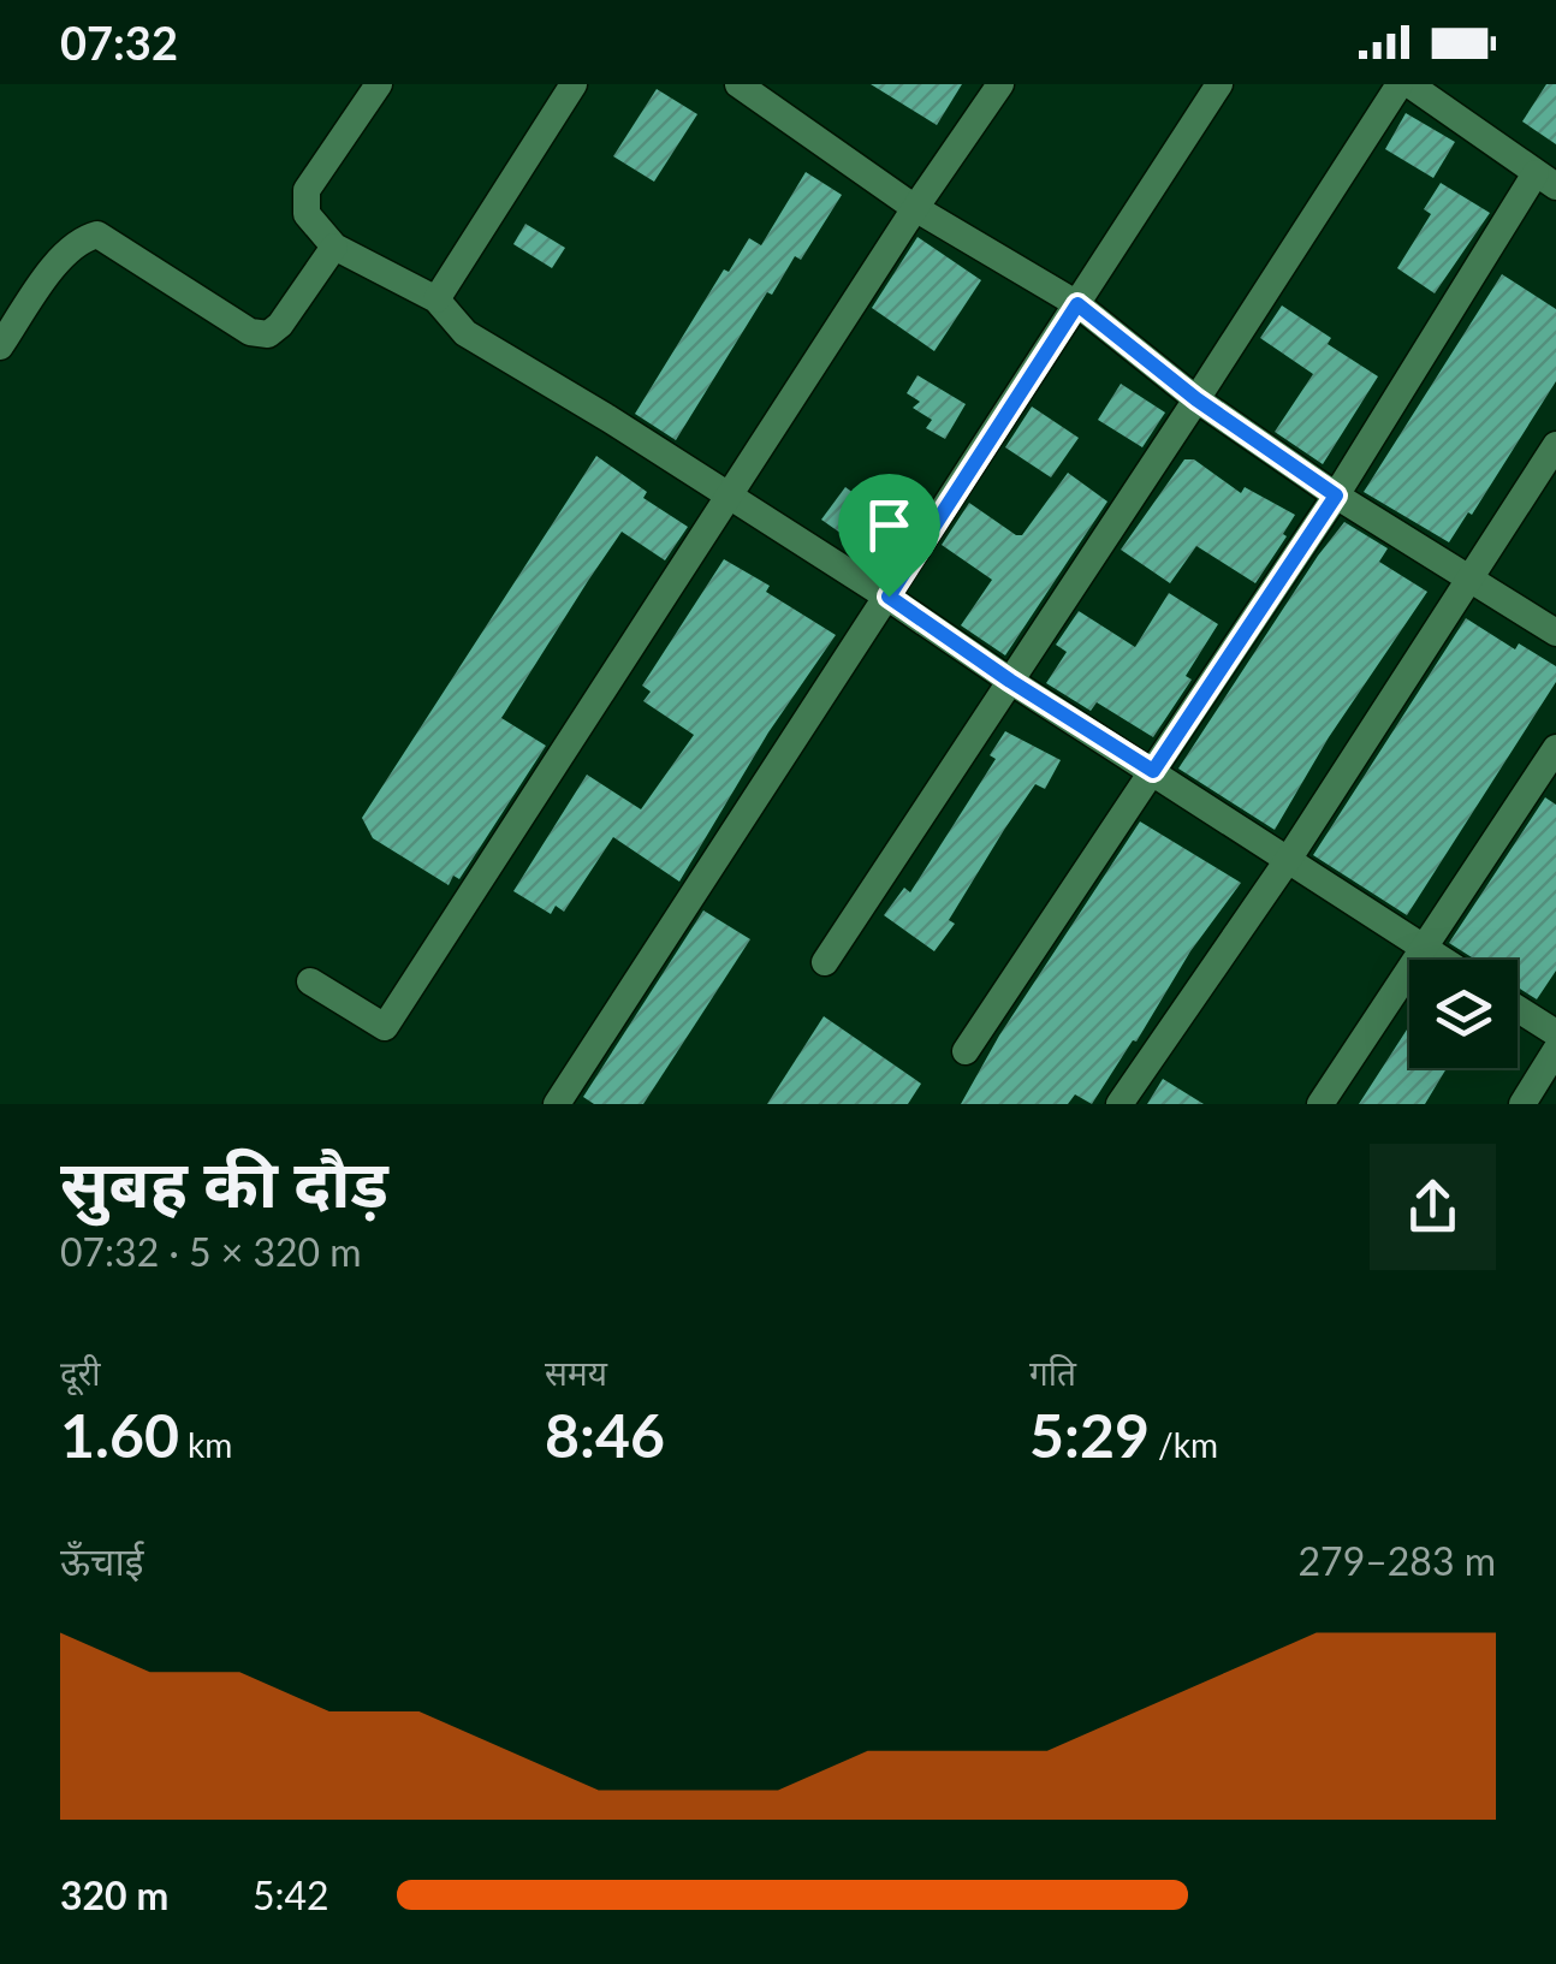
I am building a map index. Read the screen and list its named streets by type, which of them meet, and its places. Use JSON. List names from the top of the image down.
{
  "page": {
    "status": "07:32",
    "heading": ["सुबह की दौड़", "07:32 · 5 × 320 m"],
    "stats": [
      ["दूरी", "1.60 km"],
      ["समय", "8:46"],
      ["गति", "5:29 /km"]
    ],
    "chart": ["ऊँचाई", "279–283 m"],
    "list": [
      {
        "name": "320 m",
        "note": "5:42"
      }
    ]
  }
}
